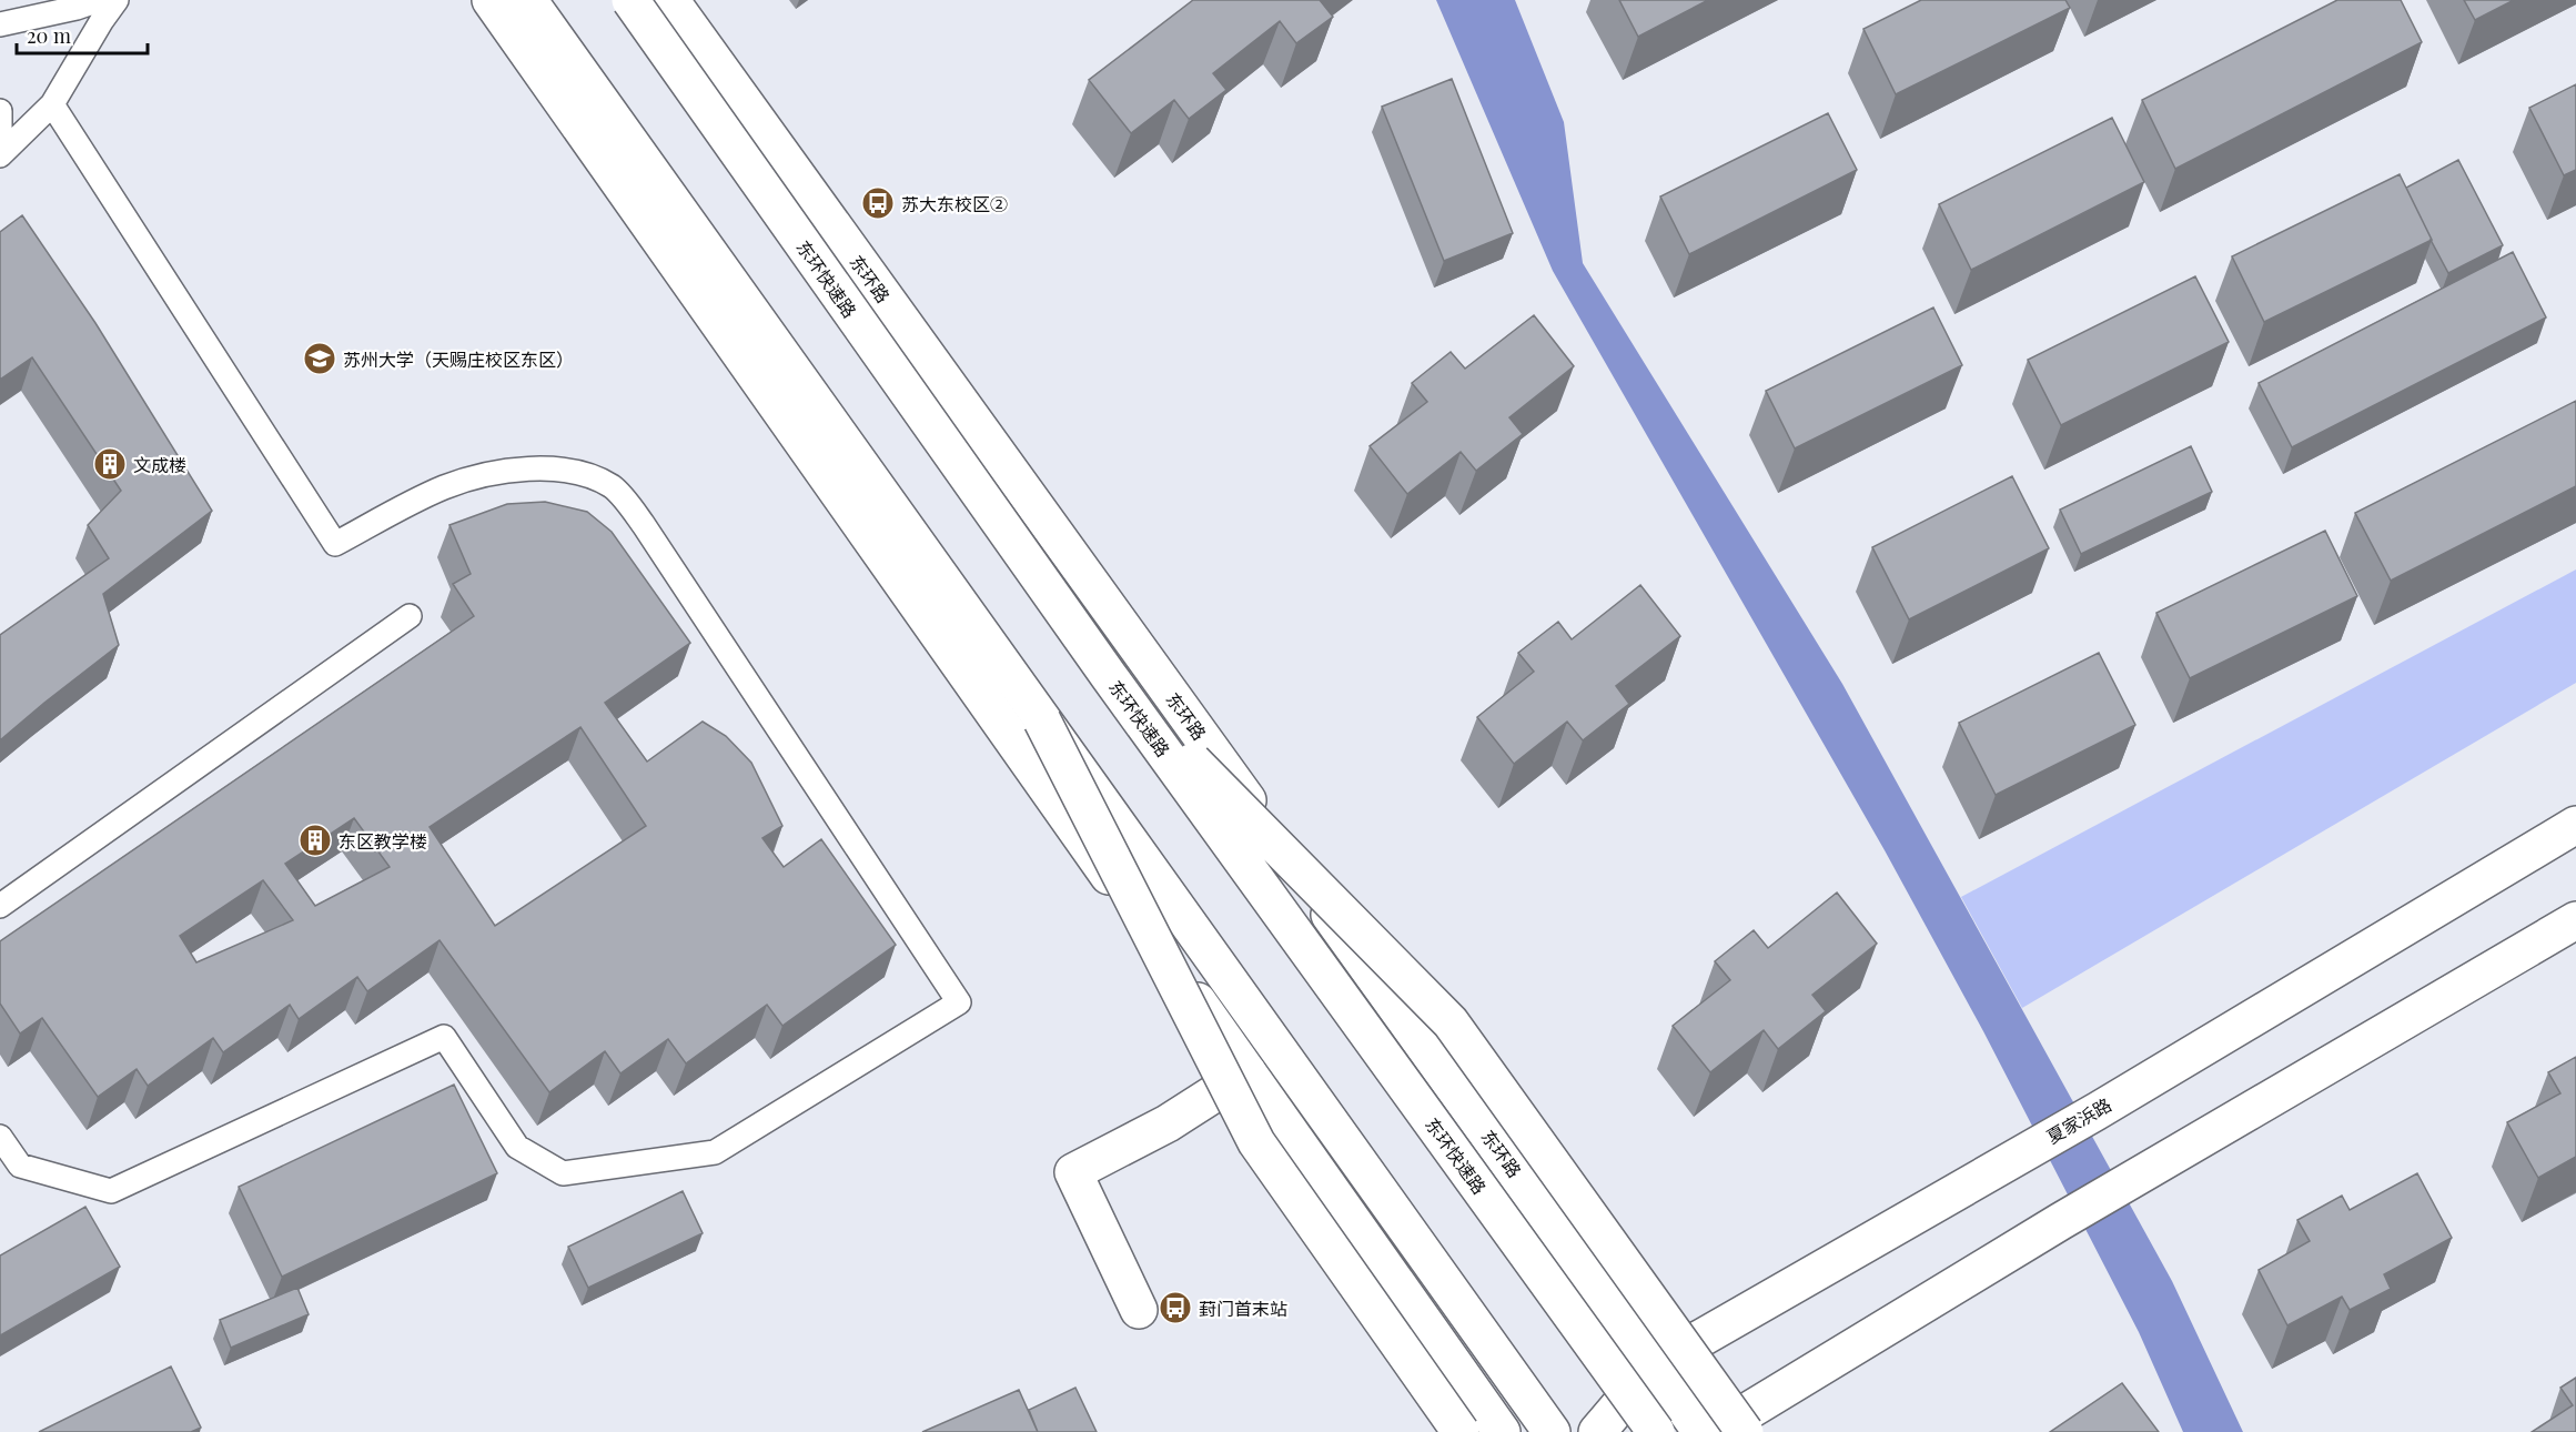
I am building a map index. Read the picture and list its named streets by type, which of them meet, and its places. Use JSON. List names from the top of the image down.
{
  "streets": {
    "main road": ["东环快速路", "东环路", "夏家浜路"]
  },
  "crossings": [
    ["东环路", "夏家浜路"]
  ],
  "places": {
    "bus stop": ["苏大东校区②", "葑门首末站"],
    "school or university": ["苏州大学（天赐庄校区东区）"],
    "building": ["文成楼", "东区教学楼"]
  },
  "scale_bar": "20 m"
}
